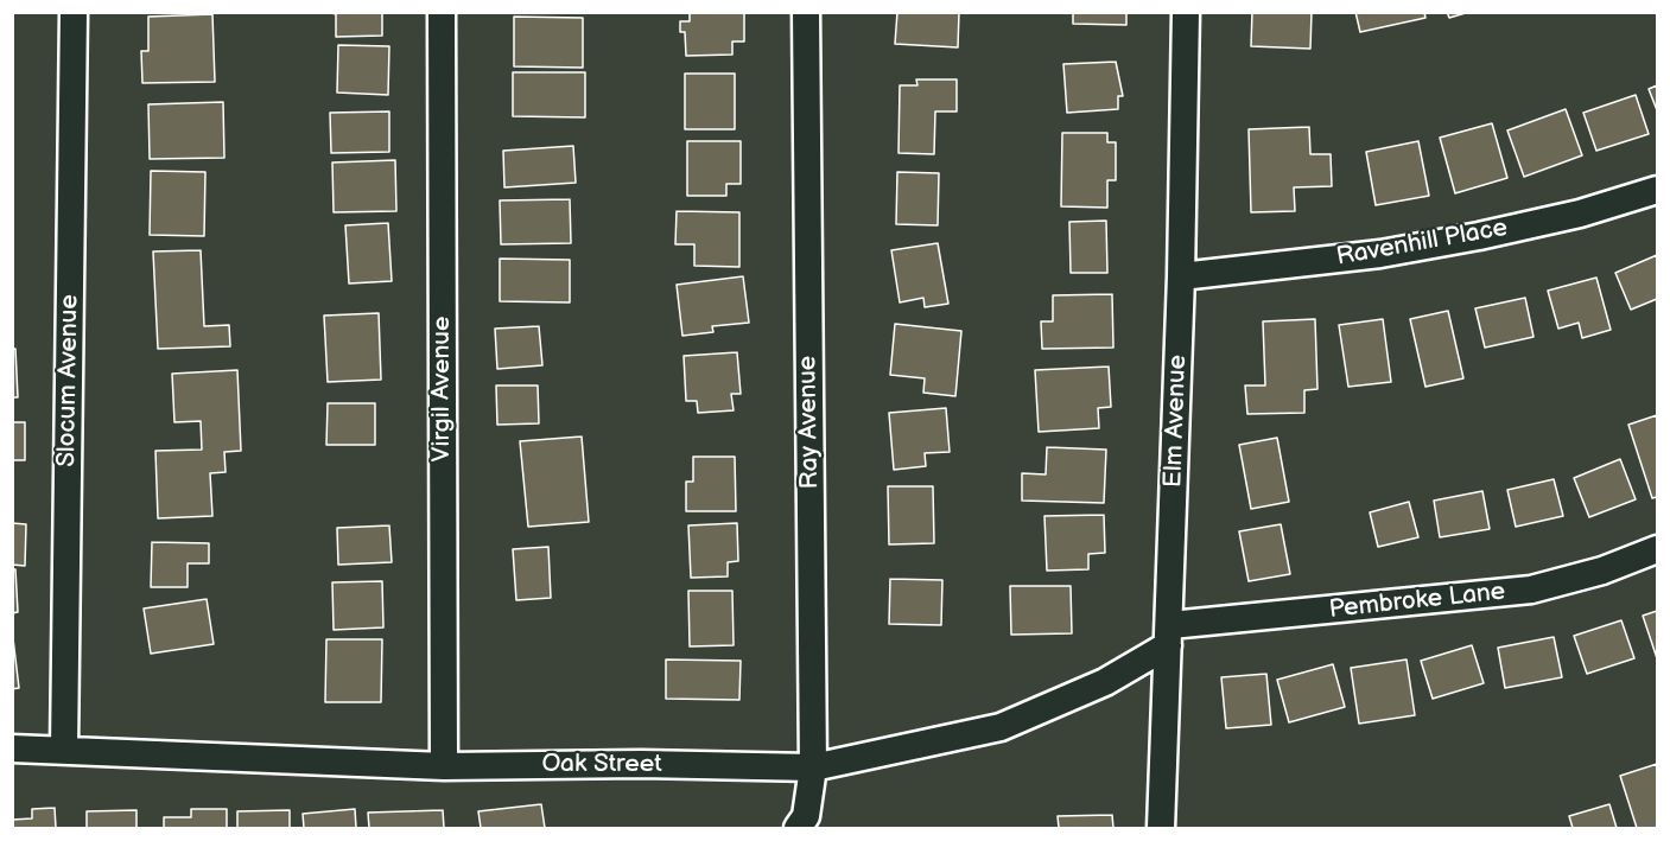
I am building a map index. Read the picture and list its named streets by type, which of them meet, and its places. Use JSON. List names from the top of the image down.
{
  "streets": {
    "street": [
      "Ravenhill Place",
      "Slocum Avenue",
      "Virgil Avenue",
      "Elm Avenue",
      "Ray Avenue",
      "Pembroke Lane",
      "Oak Street"
    ]
  },
  "crossings": [
    ["Ravenhill Place", "Elm Avenue"],
    ["Slocum Avenue", "Oak Street"],
    ["Virgil Avenue", "Oak Street"],
    ["Elm Avenue", "Pembroke Lane"],
    ["Elm Avenue", "Oak Street"],
    ["Ray Avenue", "Oak Street"],
    ["Pembroke Lane", "Oak Street"]
  ]
}
